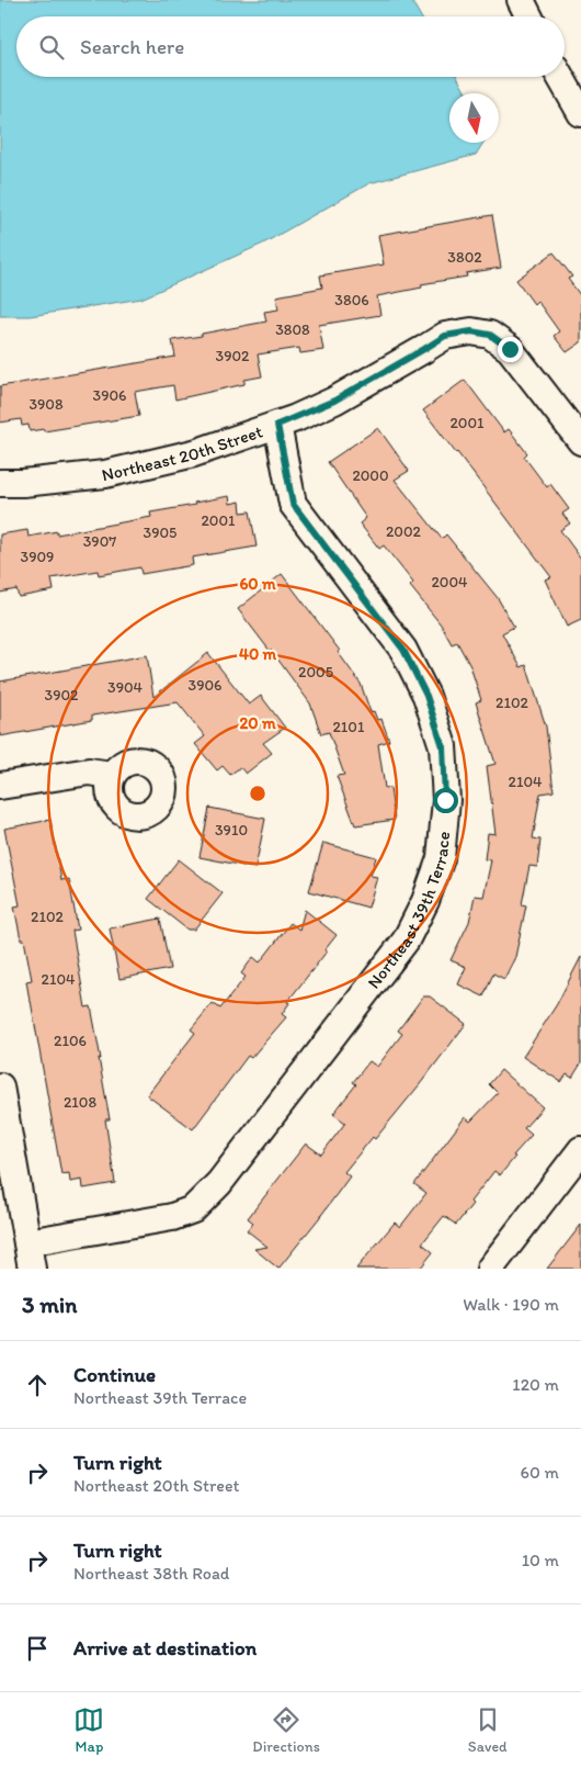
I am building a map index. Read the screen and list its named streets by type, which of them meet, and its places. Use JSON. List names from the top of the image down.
{
  "streets": {
    "street": ["Northeast 20th Street", "Northeast 39th Terrace"]
  },
  "crossings": [
    ["Northeast 20th Street", "Northeast 39th Terrace"]
  ],
  "house_numbers": [
    "3802",
    "3806",
    "3808",
    "3902",
    "3906",
    "3908",
    "2001",
    "2000",
    "2001",
    "2002",
    "3905",
    "3907",
    "3909",
    "2004",
    "2005",
    "3906",
    "3904",
    "3902",
    "2102",
    "2101",
    "2104",
    "3910",
    "2102",
    "2104",
    "2106",
    "2108"
  ],
  "north": "bottom",
  "page": {
    "search": "Search here",
    "heading": ["3 min", "Walk · 190 m"],
    "list": [
      ["Continue", "Northeast 39th Terrace", "120 m"],
      ["Turn right", "Northeast 20th Street", "60 m"],
      ["Turn right", "Northeast 38th Road", "10 m"],
      "Arrive at destination"
    ],
    "nav": ["Map", "Directions", "Saved"]
  },
  "rings": ["60 m", "40 m", "20 m"]
}
